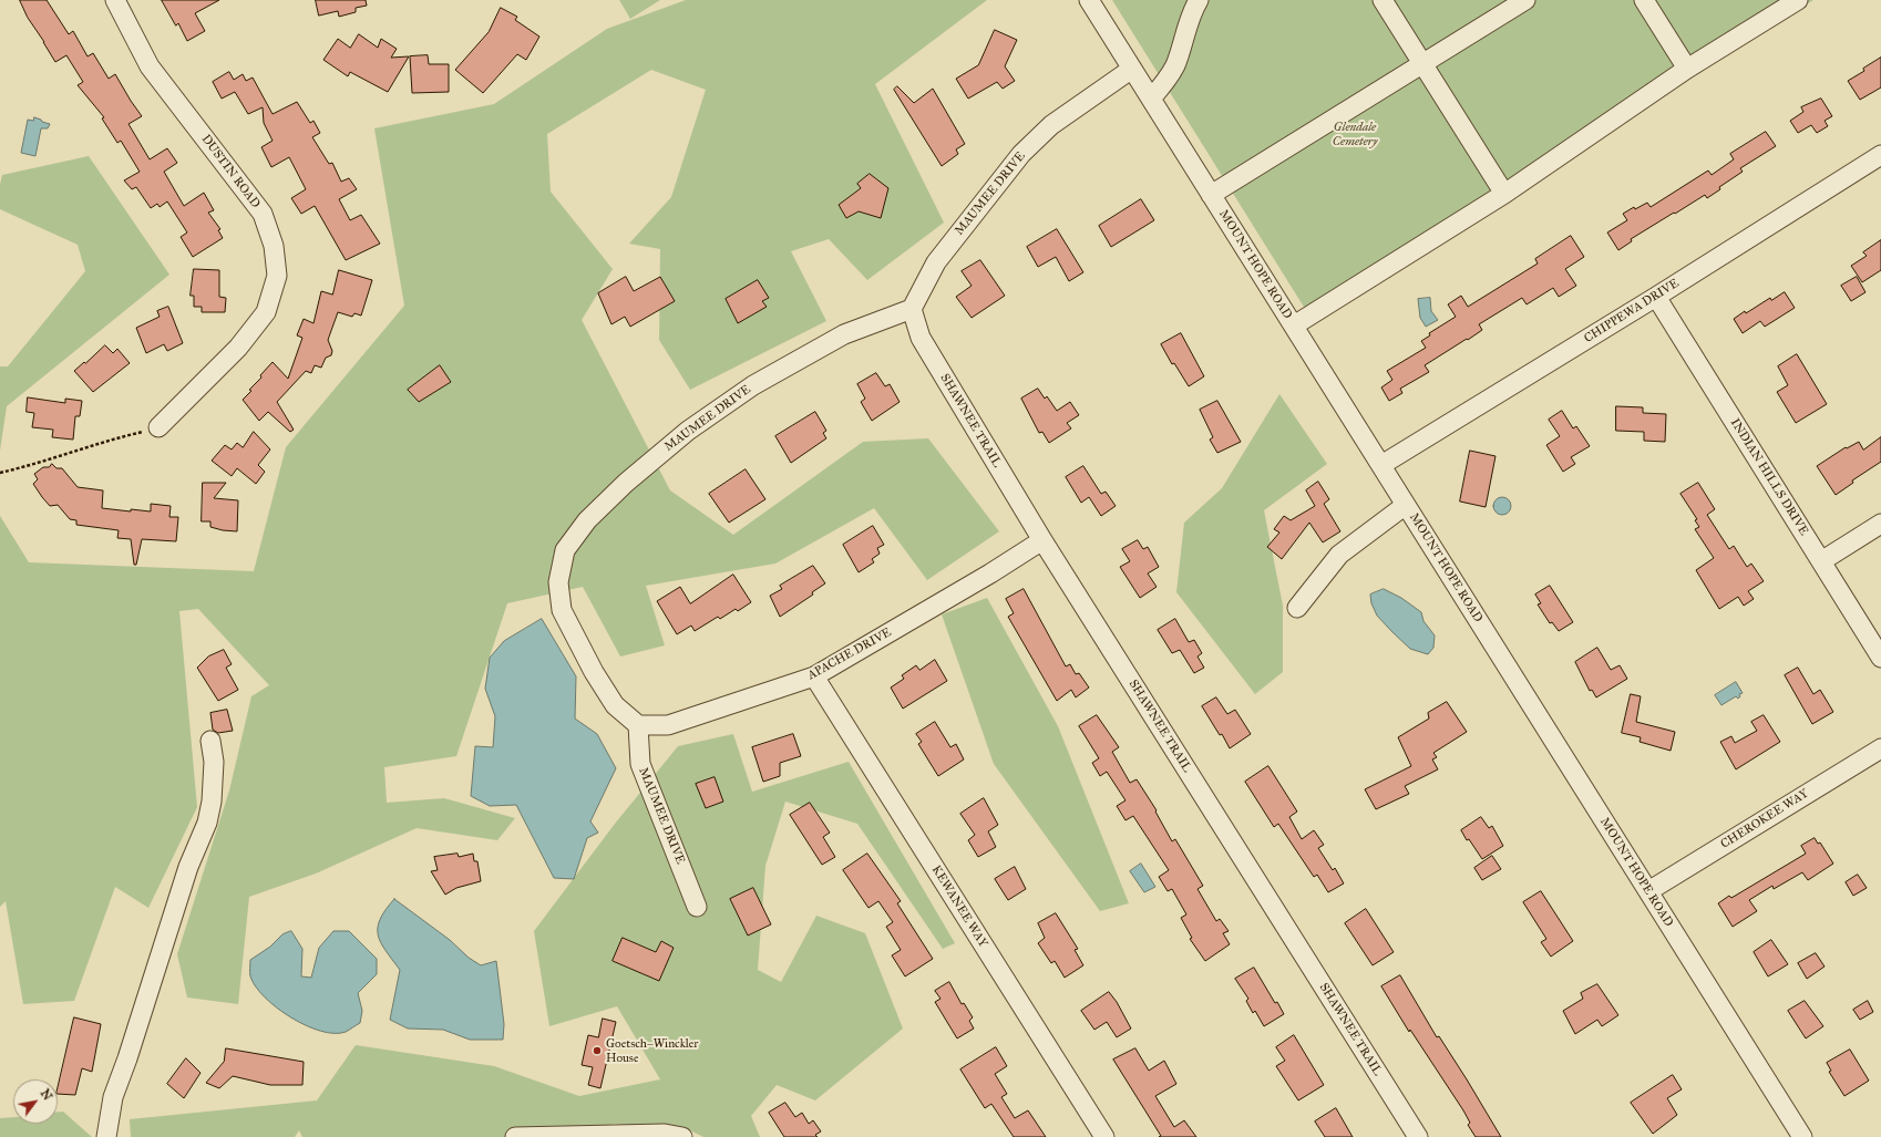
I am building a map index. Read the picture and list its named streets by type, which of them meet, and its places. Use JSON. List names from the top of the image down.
{
  "streets": {
    "street": [
      "DUSTIN ROAD",
      "MAUMEE DRIVE",
      "MOUNT HOPE ROAD",
      "CHIPPEWA DRIVE",
      "SHAWNEE TRAIL",
      "INDIAN HILLS DRIVE",
      "APACHE DRIVE",
      "CHEROKEE WAY",
      "KEWANEE WAY"
    ]
  },
  "crossings": [
    ["MAUMEE DRIVE", "MOUNT HOPE ROAD"],
    ["MAUMEE DRIVE", "SHAWNEE TRAIL"],
    ["MAUMEE DRIVE", "APACHE DRIVE"],
    ["MOUNT HOPE ROAD", "CHIPPEWA DRIVE"],
    ["MOUNT HOPE ROAD", "CHEROKEE WAY"],
    ["CHIPPEWA DRIVE", "INDIAN HILLS DRIVE"],
    ["SHAWNEE TRAIL", "APACHE DRIVE"],
    ["APACHE DRIVE", "KEWANEE WAY"]
  ],
  "parks": ["Glendale Cemetery"],
  "places": ["Goetsch–Winckler House"],
  "north": "top right"
}
